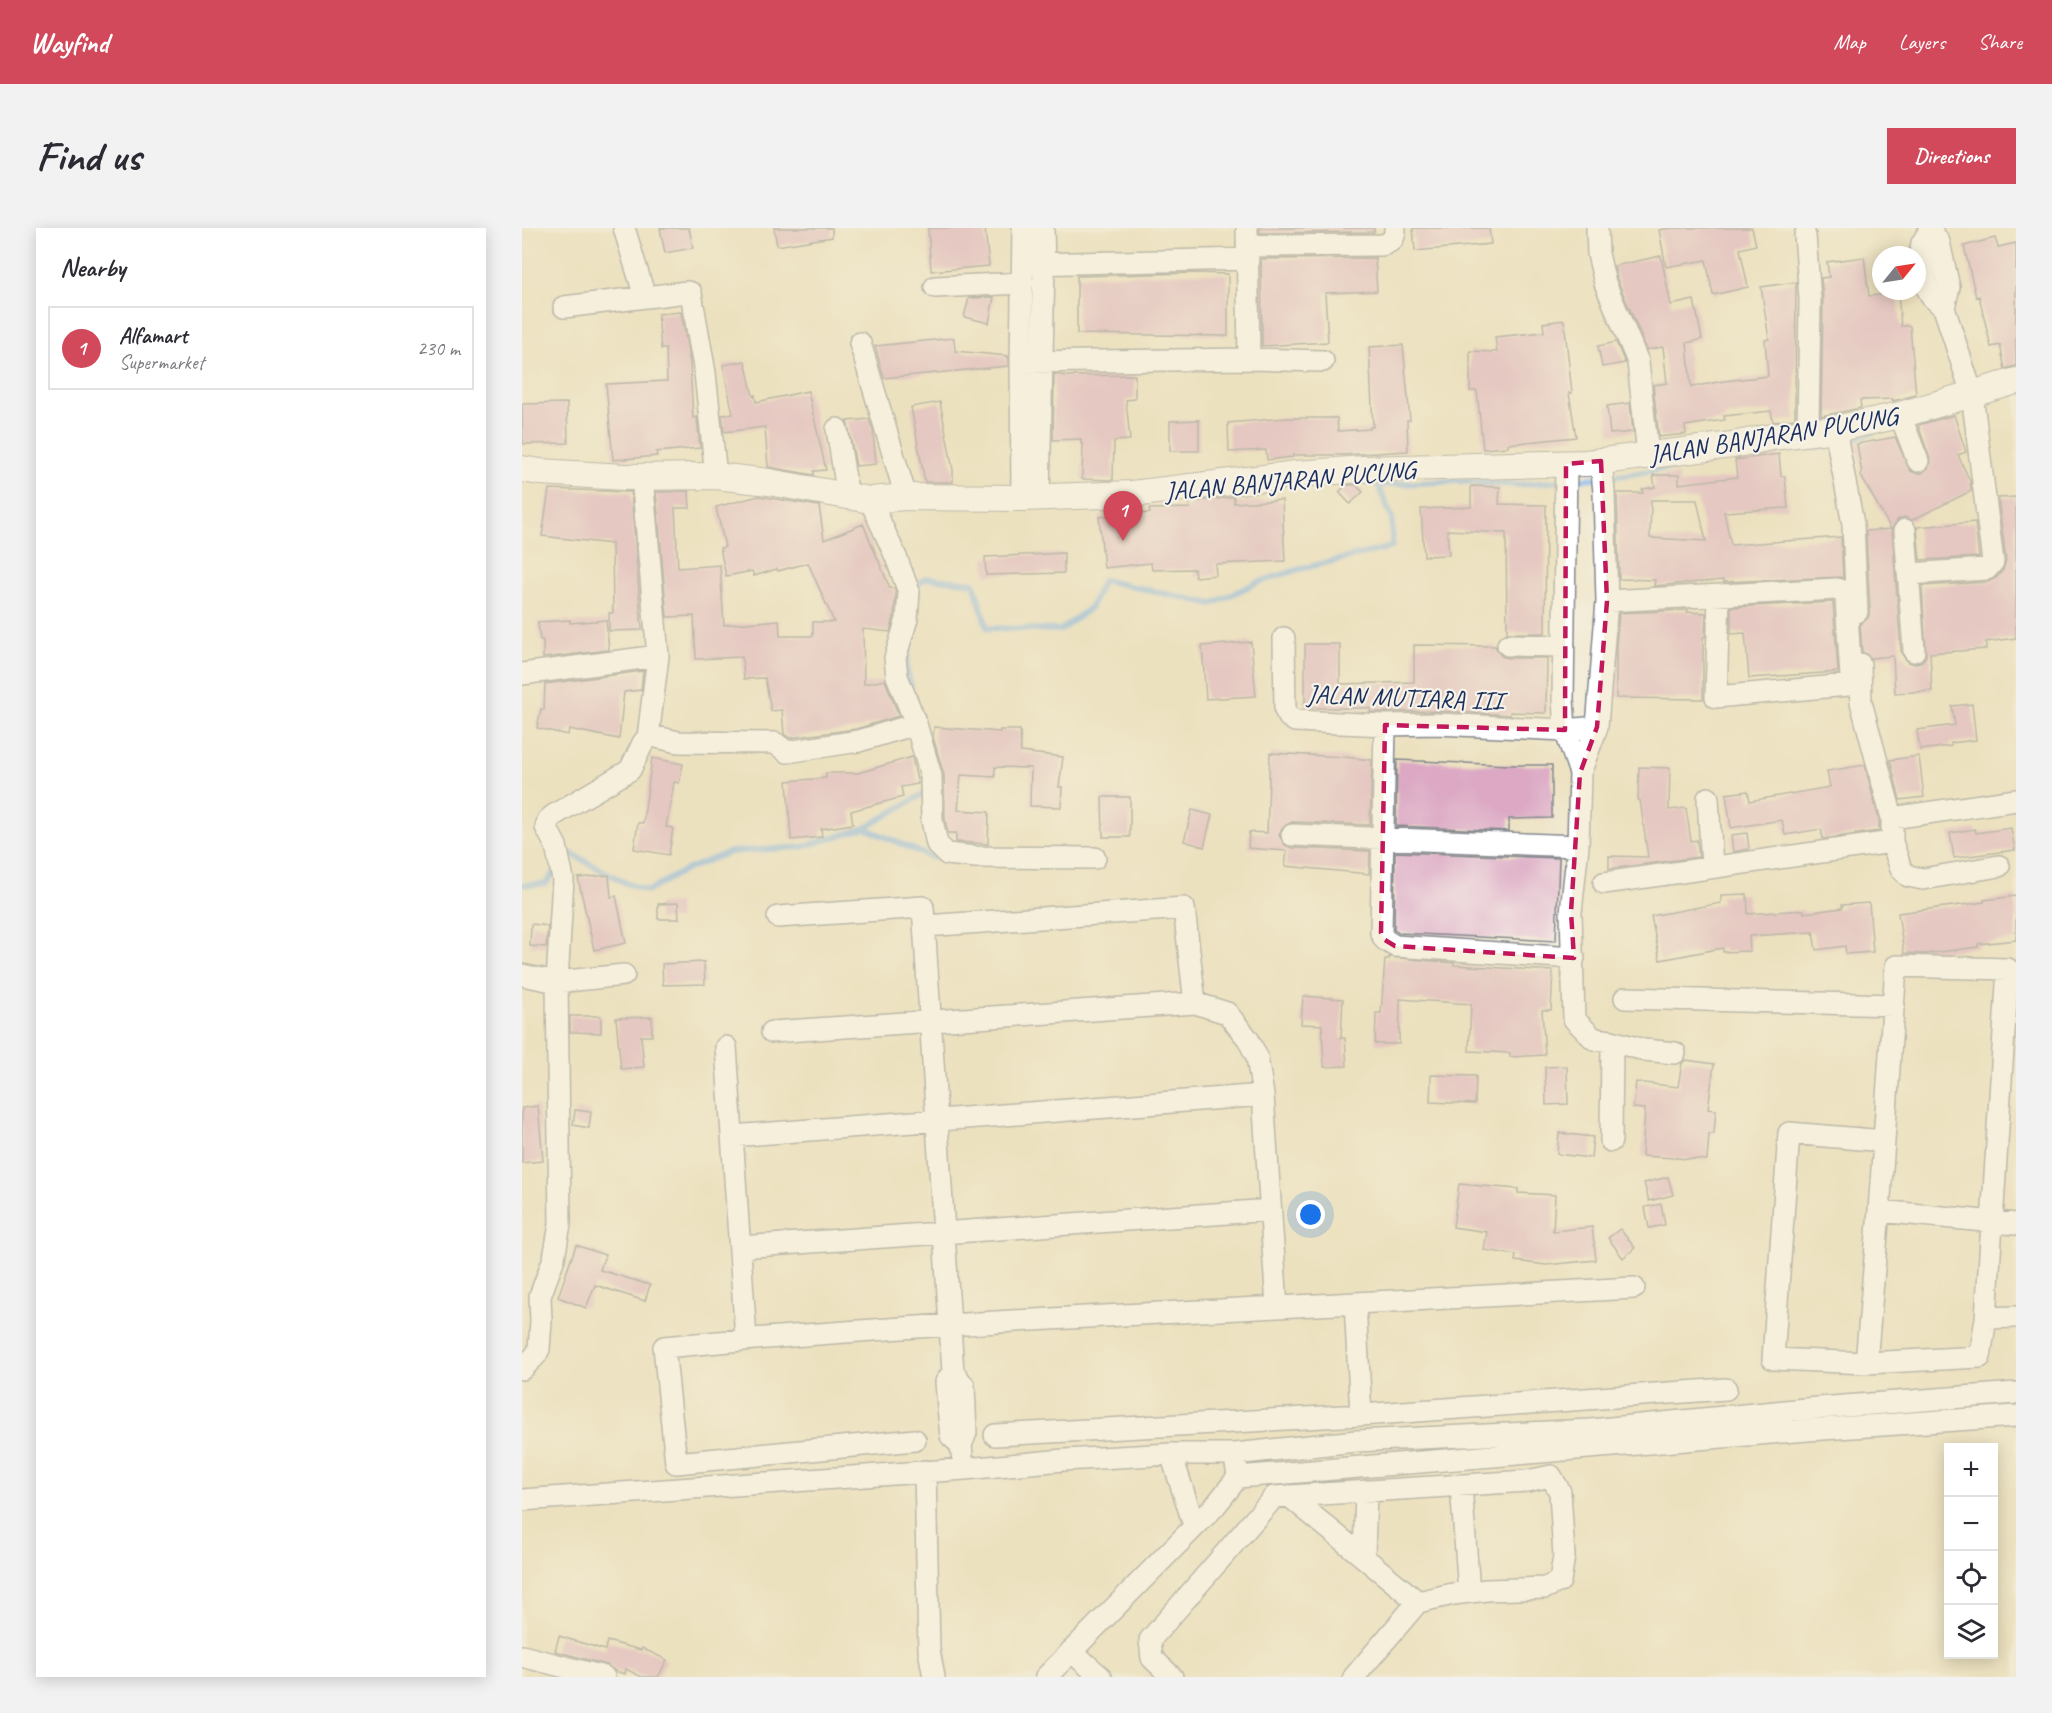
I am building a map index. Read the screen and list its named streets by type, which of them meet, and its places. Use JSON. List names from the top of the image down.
{
  "streets": {
    "street": ["JALAN BANJARAN PUCUNG", "JALAN MUTIARA III"]
  },
  "north": "top right",
  "page": {
    "header": "Wayfind",
    "nav": ["Map", "Layers", "Share"],
    "buttons": "Directions",
    "title": "Find us",
    "heading": "Nearby",
    "list": [
      {
        "mark": "1",
        "name": "Alfamart",
        "note": "Supermarket",
        "value": "230 m"
      }
    ],
    "pins": "1",
    "map_buttons": ["+", "−"]
  }
}
